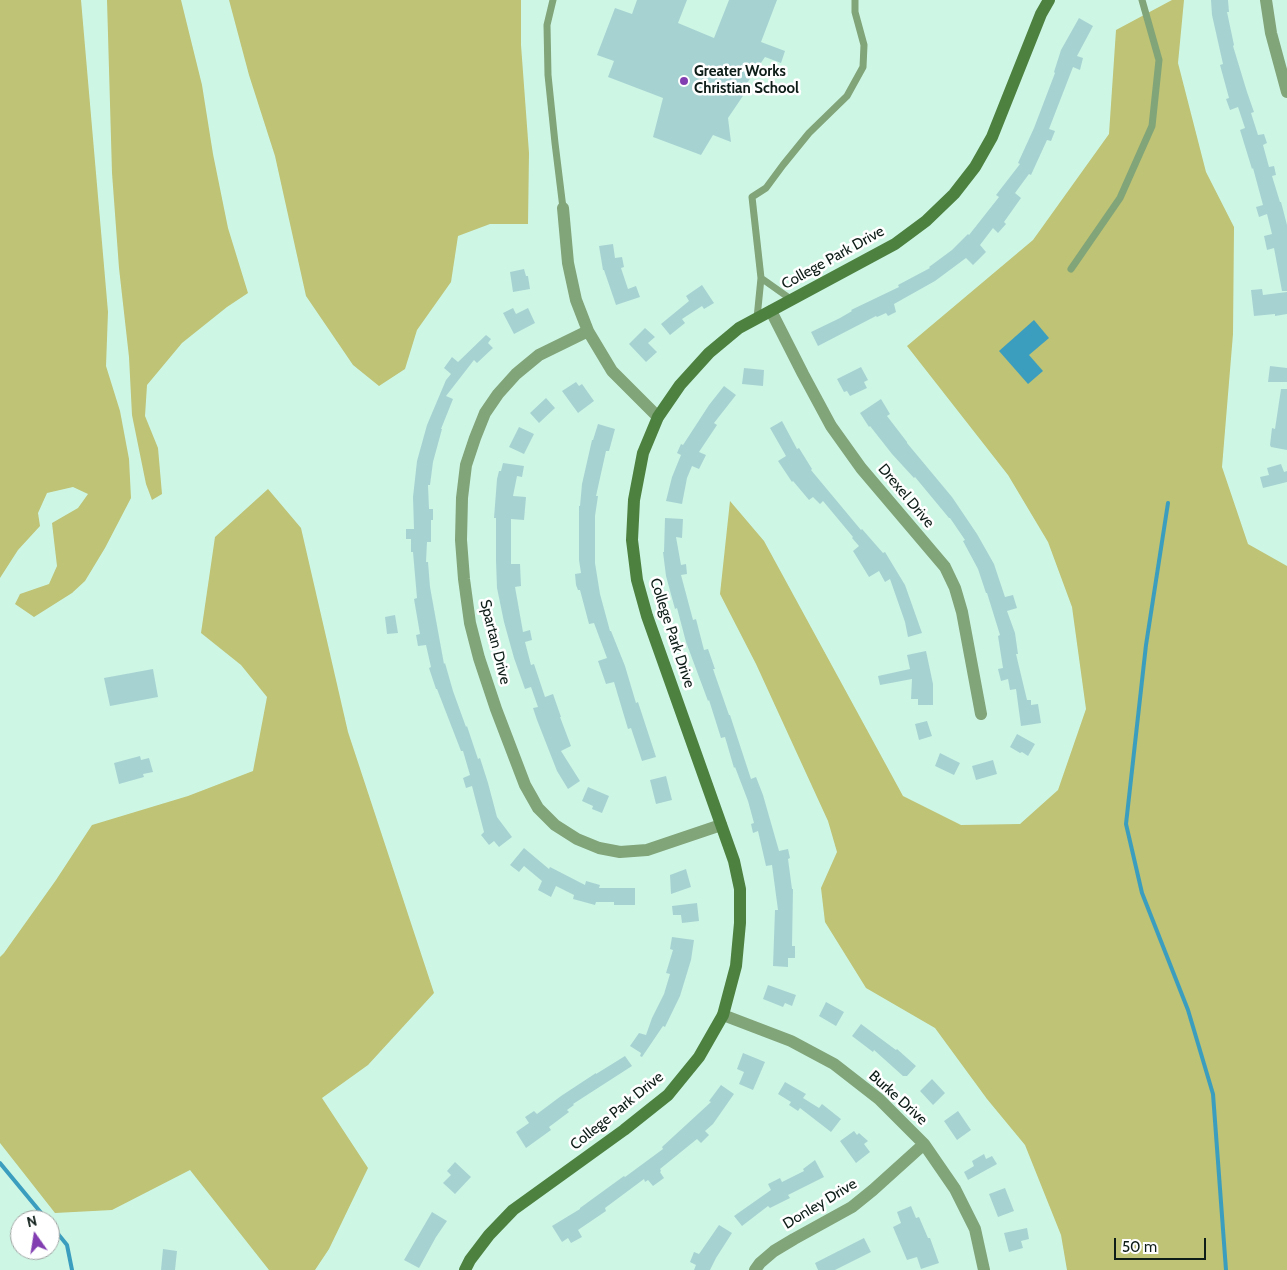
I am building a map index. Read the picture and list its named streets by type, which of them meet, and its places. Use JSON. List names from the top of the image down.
{
  "streets": {
    "street": [
      "College Park Drive",
      "Drexel Drive",
      "Spartan Drive",
      "Burke Drive",
      "Donley Drive"
    ]
  },
  "crossings": [
    ["College Park Drive", "Drexel Drive"],
    ["College Park Drive", "Spartan Drive"],
    ["College Park Drive", "Burke Drive"],
    ["Burke Drive", "Donley Drive"]
  ],
  "places": ["Greater Works Christian School"],
  "scale_bar": "50 m",
  "north": "top"
}
